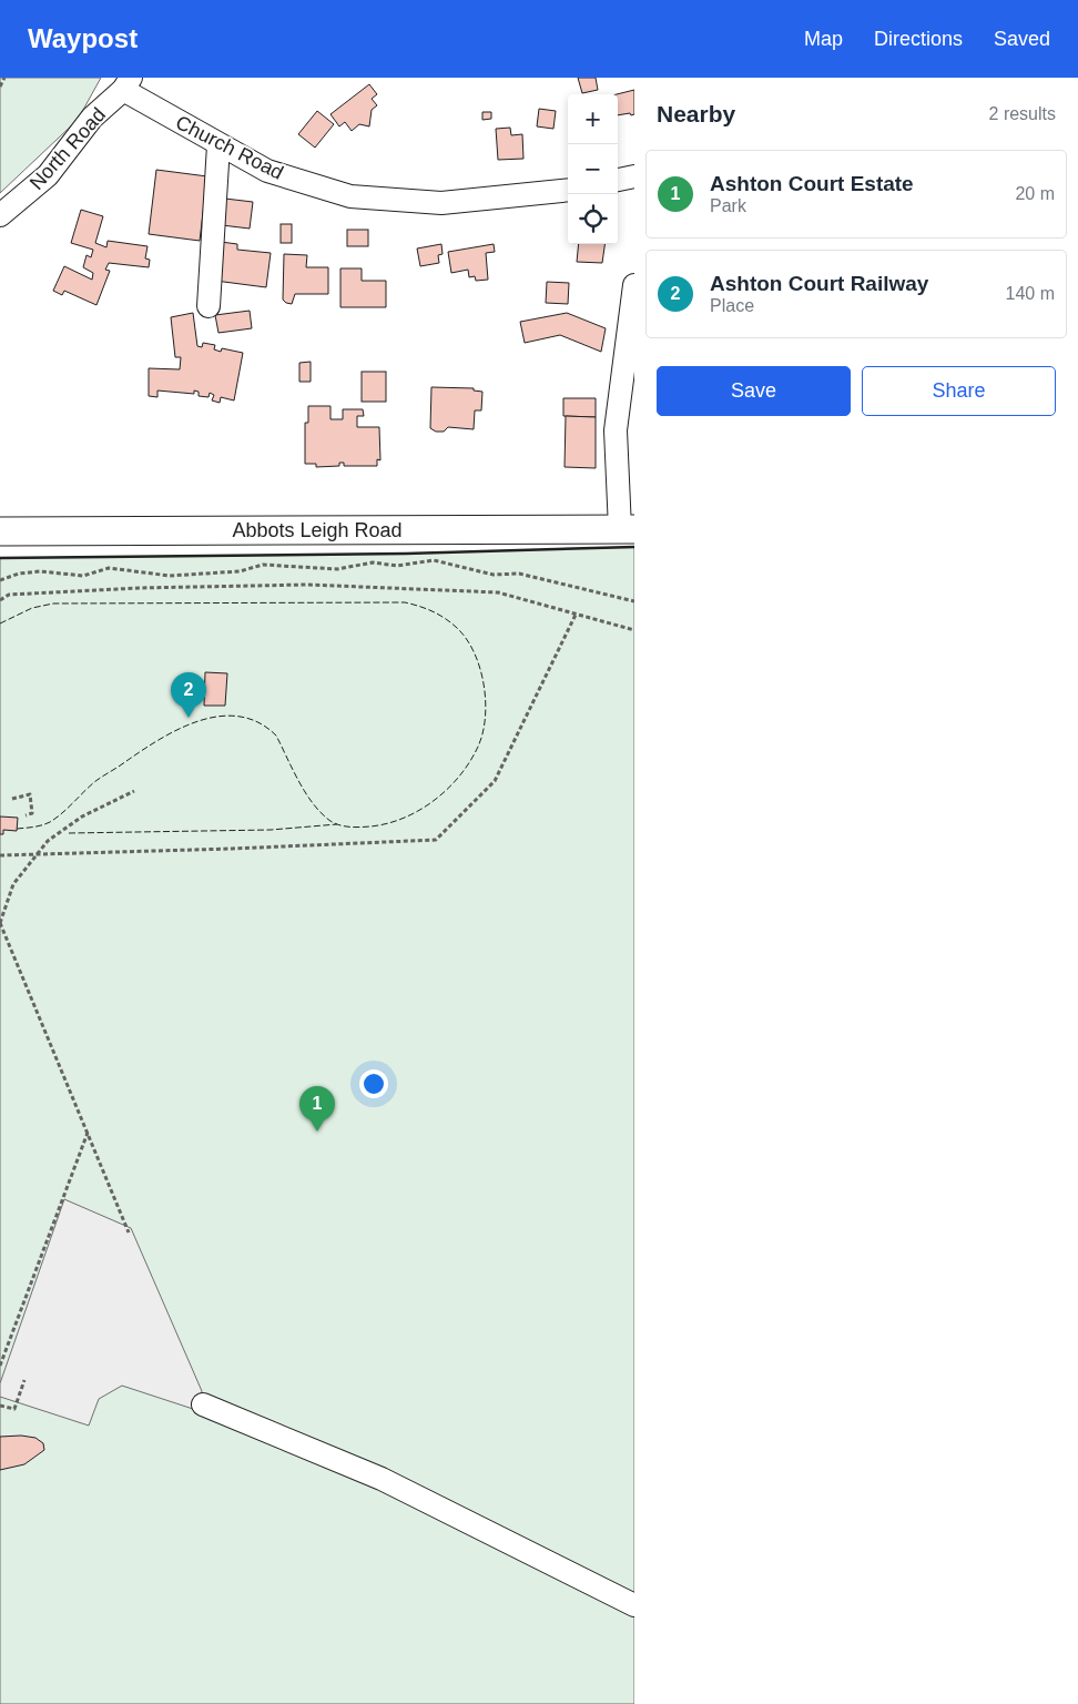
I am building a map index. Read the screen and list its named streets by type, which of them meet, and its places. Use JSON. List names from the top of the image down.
{
  "streets": {
    "main road": ["Abbots Leigh Road"],
    "street": ["Church Road", "North Road"]
  },
  "crossings": [
    ["Church Road", "North Road"]
  ],
  "page": {
    "header": "Waypost",
    "nav": ["Map", "Directions", "Saved"],
    "heading": ["Nearby", "2 results"],
    "map_buttons": ["+", "−"],
    "list": [
      {
        "mark": "1",
        "name": "Ashton Court Estate",
        "note": "Park",
        "value": "20 m"
      },
      {
        "mark": "2",
        "name": "Ashton Court Railway",
        "note": "Place",
        "value": "140 m"
      }
    ],
    "buttons": ["Save", "Share"],
    "pins": ["2", "1"]
  }
}
